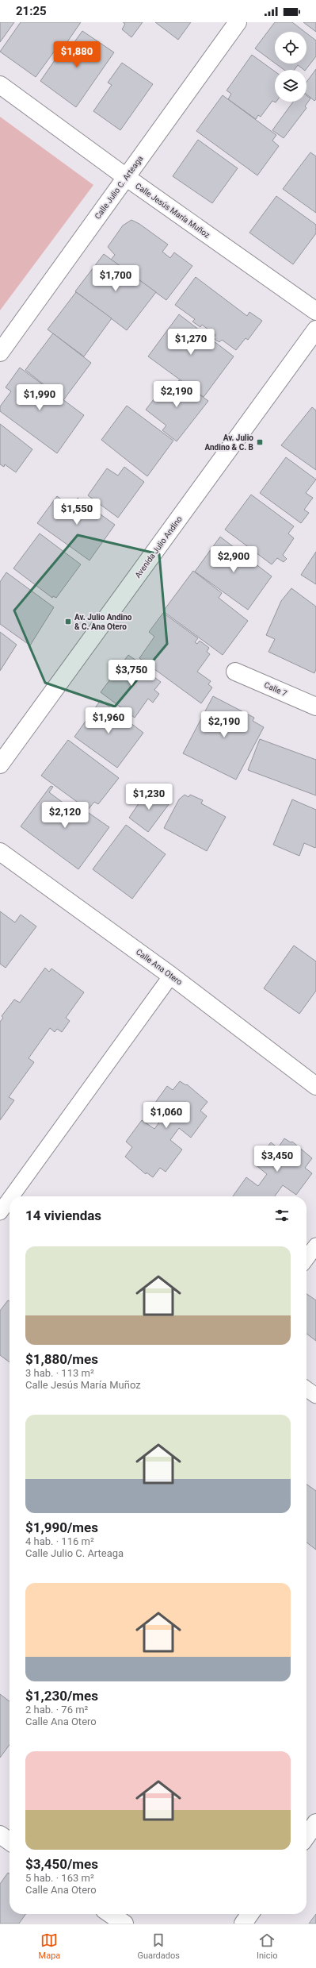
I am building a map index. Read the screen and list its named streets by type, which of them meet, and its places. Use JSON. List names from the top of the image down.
{
  "streets": {
    "street": [
      "Calle Julio C. Arteaga",
      "Calle Jesús María Muñoz",
      "Avenida Julio Andino",
      "Calle 7",
      "Calle Ana Otero"
    ]
  },
  "crossings": [
    ["Calle Julio C. Arteaga", "Calle Jesús María Muñoz"]
  ],
  "places": {
    "transit": ["Av. Julio Andino & C. B", "Av. Julio Andino & C. Ana Otero"]
  },
  "page": {
    "status": "21:25",
    "price": [
      "$1,880",
      "$1,700",
      "$1,270",
      "$2,190",
      "$1,990",
      "$1,550",
      "$2,900",
      "$3,750",
      "$1,960",
      "$2,190",
      "$1,230",
      "$2,120",
      "$1,060",
      "$3,450"
    ],
    "heading": "14 viviendas",
    "list": [
      {
        "name": "$1,880/mes",
        "note": "3 hab. · 113 m² · Calle Jesús María Muñoz"
      },
      {
        "name": "$1,990/mes",
        "note": "4 hab. · 116 m² · Calle Julio C. Arteaga"
      },
      {
        "name": "$1,230/mes",
        "note": "2 hab. · 76 m² · Calle Ana Otero"
      },
      {
        "name": "$3,450/mes",
        "note": "5 hab. · 163 m² · Calle Ana Otero"
      }
    ],
    "tabs": ["Mapa", "Guardados", "Inicio"]
  }
}
